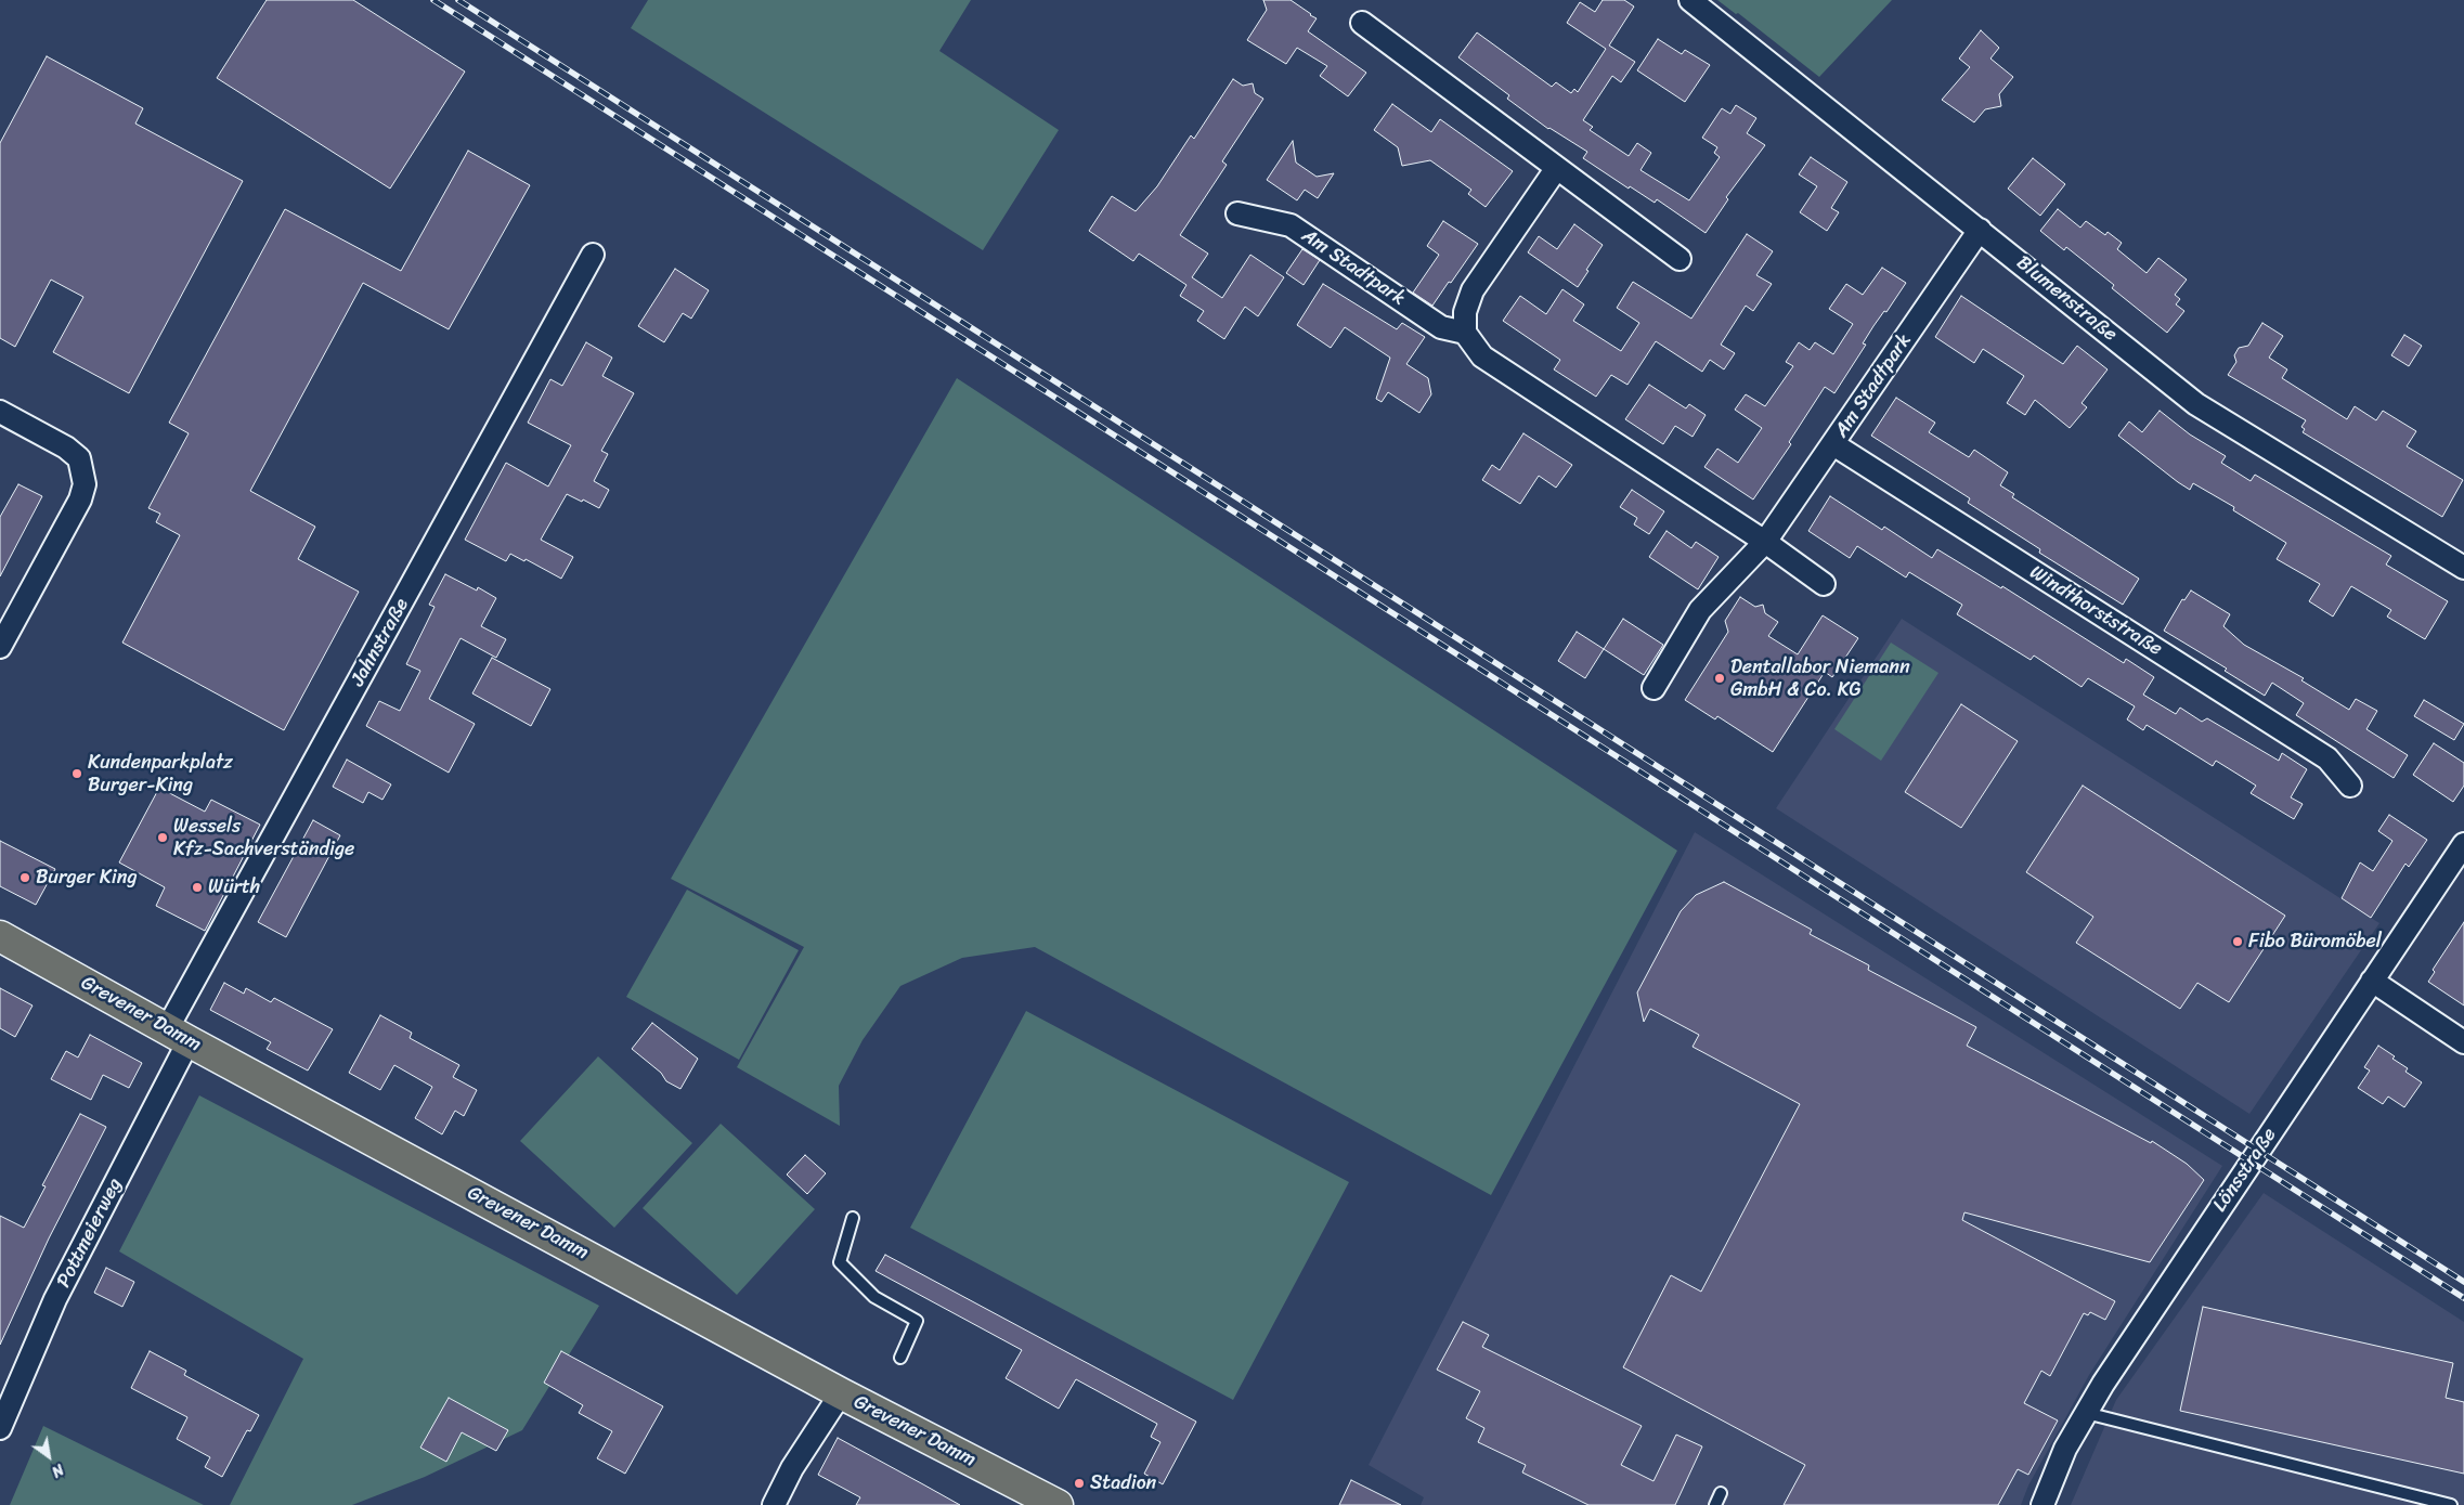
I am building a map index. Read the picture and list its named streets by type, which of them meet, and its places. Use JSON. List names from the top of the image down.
{
  "streets": {
    "main road": ["Grevener Damm"],
    "street": [
      "Am Stadtpark",
      "Blumenstraße",
      "Windthorststraße",
      "Jahnstraße",
      "Lönsstraße",
      "Pottmeierweg"
    ]
  },
  "crossings": [
    ["Am Stadtpark", "Blumenstraße"],
    ["Am Stadtpark", "Windthorststraße"],
    ["Jahnstraße", "Grevener Damm"],
    ["Jahnstraße", "Pottmeierweg"],
    ["Grevener Damm", "Pottmeierweg"]
  ],
  "places": [
    "Dentallabor Niemann GmbH & Co. KG",
    "Kundenparkplatz Burger-King",
    "Wessels Kfz-Sachverständige",
    "Burger King",
    "Würth",
    "Fibo Büromöbel",
    "Stadion"
  ],
  "north": "bottom right"
}
